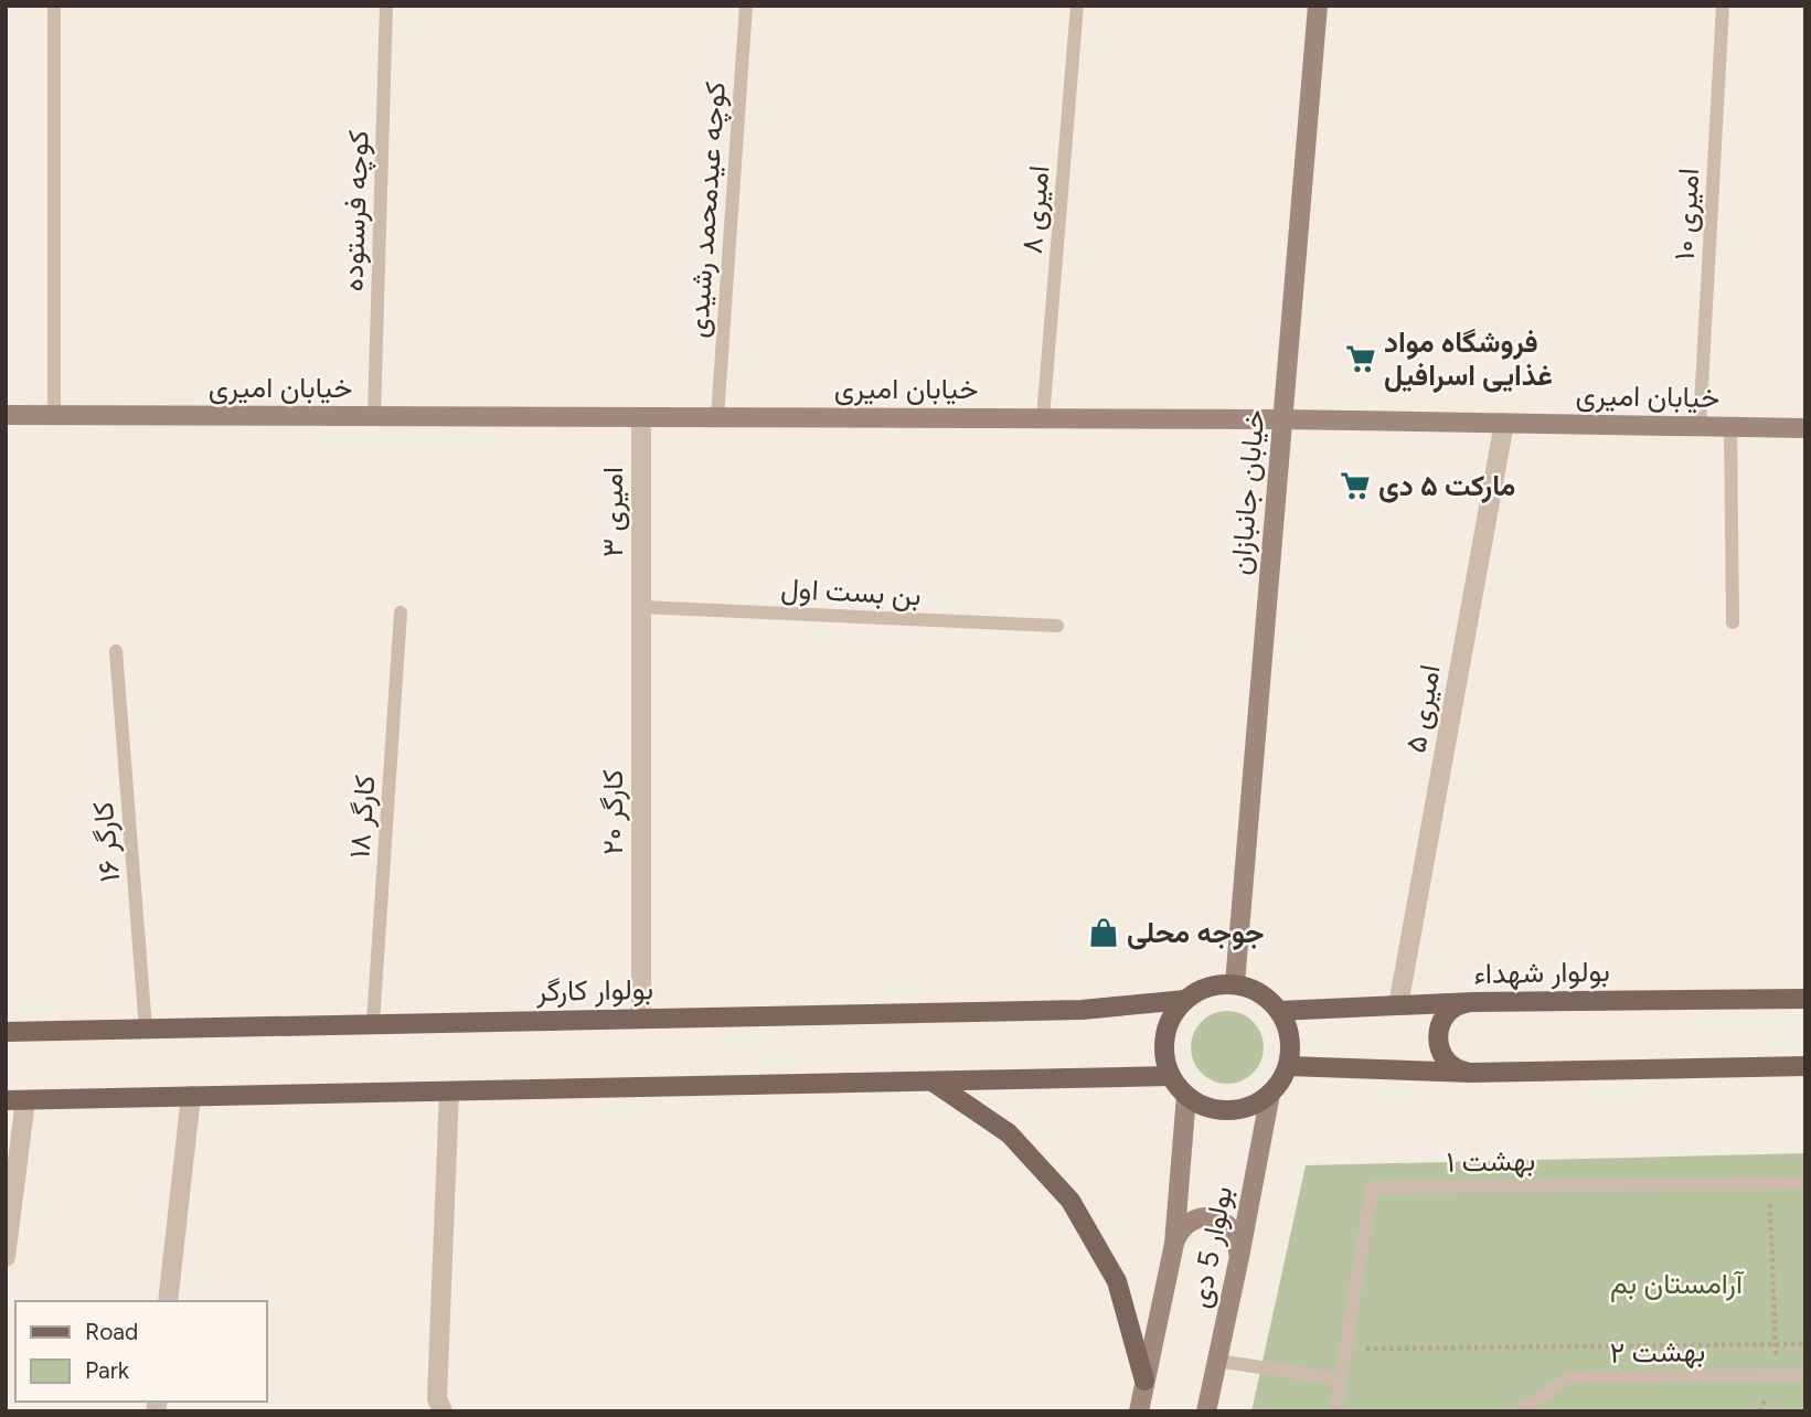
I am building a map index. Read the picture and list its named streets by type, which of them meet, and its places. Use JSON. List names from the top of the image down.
{
  "streets": {
    "main road": ["بولوار شهداء", "بولوار کارگر"],
    "street": [
      "خیابان امیری",
      "خیابان جانبازان",
      "امیری ۳",
      "امیری ۵",
      "کارگر ۲۰",
      "بولوار 5 دی"
    ],
    "lane": [
      "کوچه عیدمحمد رشیدی",
      "امیری ۸",
      "کوچه فرستوده",
      "امیری ۱۰",
      "بن بست اول",
      "کارگر ۱۸",
      "کارگر ۱۶",
      "بهشت ۱",
      "بهشت ۲"
    ]
  },
  "crossings": [
    ["کوچه عیدمحمد رشیدی", "خیابان امیری"],
    ["امیری ۸", "خیابان امیری"],
    ["کوچه فرستوده", "خیابان امیری"],
    ["امیری ۱۰", "خیابان امیری"],
    ["خیابان امیری", "خیابان جانبازان"],
    ["خیابان امیری", "امیری ۳"],
    ["خیابان امیری", "امیری ۵"],
    ["خیابان جانبازان", "بولوار شهداء"],
    ["خیابان جانبازان", "بولوار کارگر"],
    ["خیابان جانبازان", "بولوار 5 دی"],
    ["امیری ۳", "بن بست اول"],
    ["امیری ۳", "کارگر ۲۰"],
    ["بن بست اول", "کارگر ۲۰"],
    ["امیری ۵", "بولوار شهداء"],
    ["کارگر ۲۰", "بولوار کارگر"],
    ["کارگر ۱۸", "بولوار کارگر"],
    ["کارگر ۱۶", "بولوار کارگر"],
    ["بولوار شهداء", "بولوار کارگر"],
    ["بولوار شهداء", "بولوار 5 دی"],
    ["بولوار کارگر", "بولوار 5 دی"]
  ],
  "parks": ["آرامستان بم"],
  "places": {
    "supermarket": ["فروشگاه مواد غذایی اسرافیل", "مارکت ۵ دی"],
    "shop": ["جوجه محلی"]
  },
  "legend": ["Road", "Park"]
}
